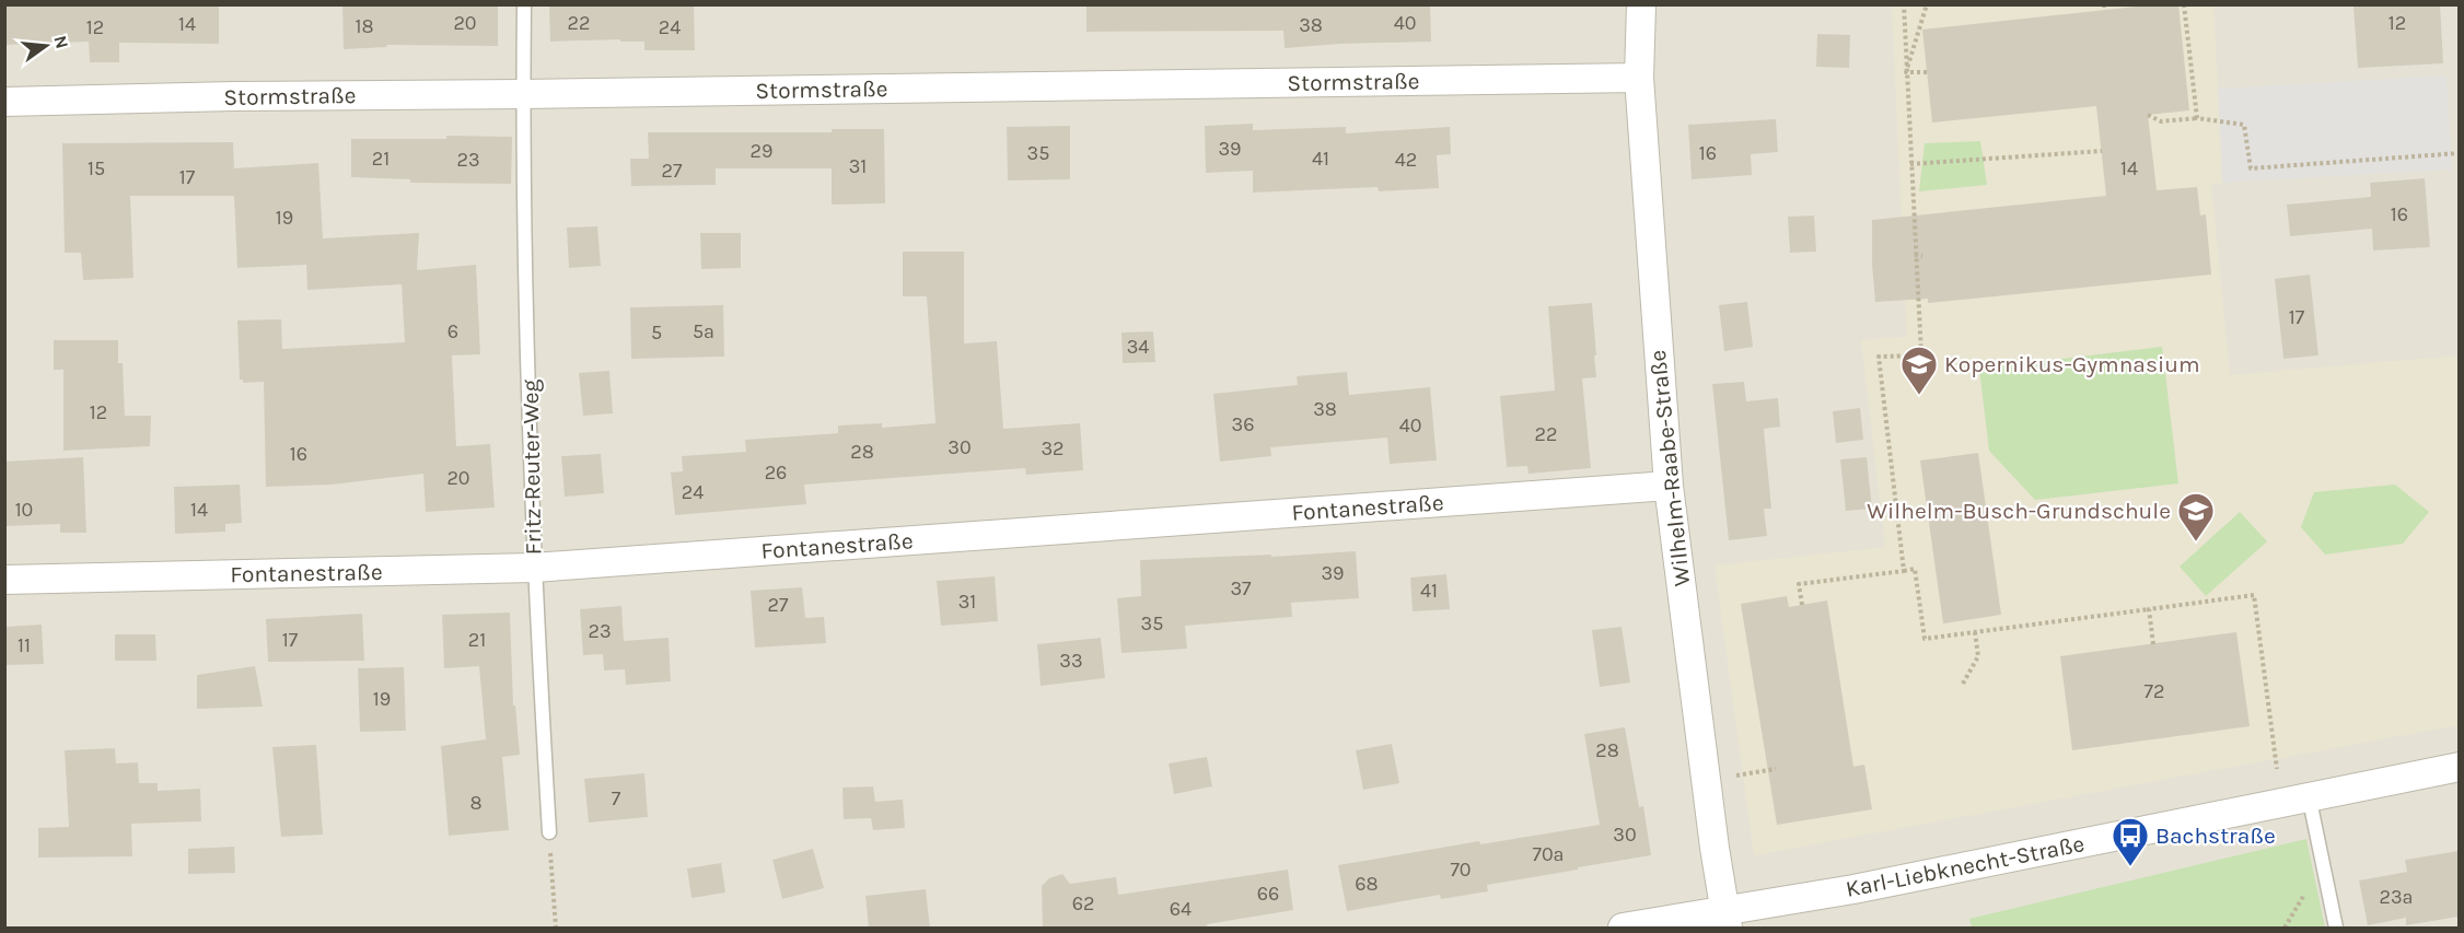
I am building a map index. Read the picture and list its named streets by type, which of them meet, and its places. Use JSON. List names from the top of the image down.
{
  "streets": {
    "street": [
      "Stormstraße",
      "Wilhelm-Raabe-Straße",
      "Fontanestraße",
      "Karl-Liebknecht-Straße"
    ],
    "lane": ["Fritz-Reuter-Weg"]
  },
  "crossings": [
    ["Stormstraße", "Fritz-Reuter-Weg"],
    ["Stormstraße", "Wilhelm-Raabe-Straße"],
    ["Fritz-Reuter-Weg", "Fontanestraße"],
    ["Wilhelm-Raabe-Straße", "Fontanestraße"],
    ["Wilhelm-Raabe-Straße", "Karl-Liebknecht-Straße"]
  ],
  "places": {
    "school or university": ["Kopernikus-Gymnasium", "Wilhelm-Busch-Grundschule"],
    "bus stop": ["Bachstraße"]
  },
  "house_numbers": [
    "20",
    "22",
    "40",
    "12",
    "14",
    "38",
    "18",
    "12",
    "24",
    "39",
    "29",
    "35",
    "16",
    "21",
    "41",
    "23",
    "42",
    "31",
    "15",
    "14",
    "27",
    "17",
    "16",
    "19",
    "17",
    "6",
    "5a",
    "5",
    "34",
    "38",
    "12",
    "36",
    "40",
    "22",
    "30",
    "32",
    "28",
    "16",
    "26",
    "20",
    "24",
    "10",
    "14",
    "39",
    "37",
    "41",
    "31",
    "27",
    "35",
    "23",
    "17",
    "21",
    "11",
    "33",
    "72",
    "19",
    "28",
    "7",
    "8",
    "30",
    "70a",
    "70",
    "68",
    "66",
    "23a",
    "62",
    "64"
  ],
  "north": "right"
}
